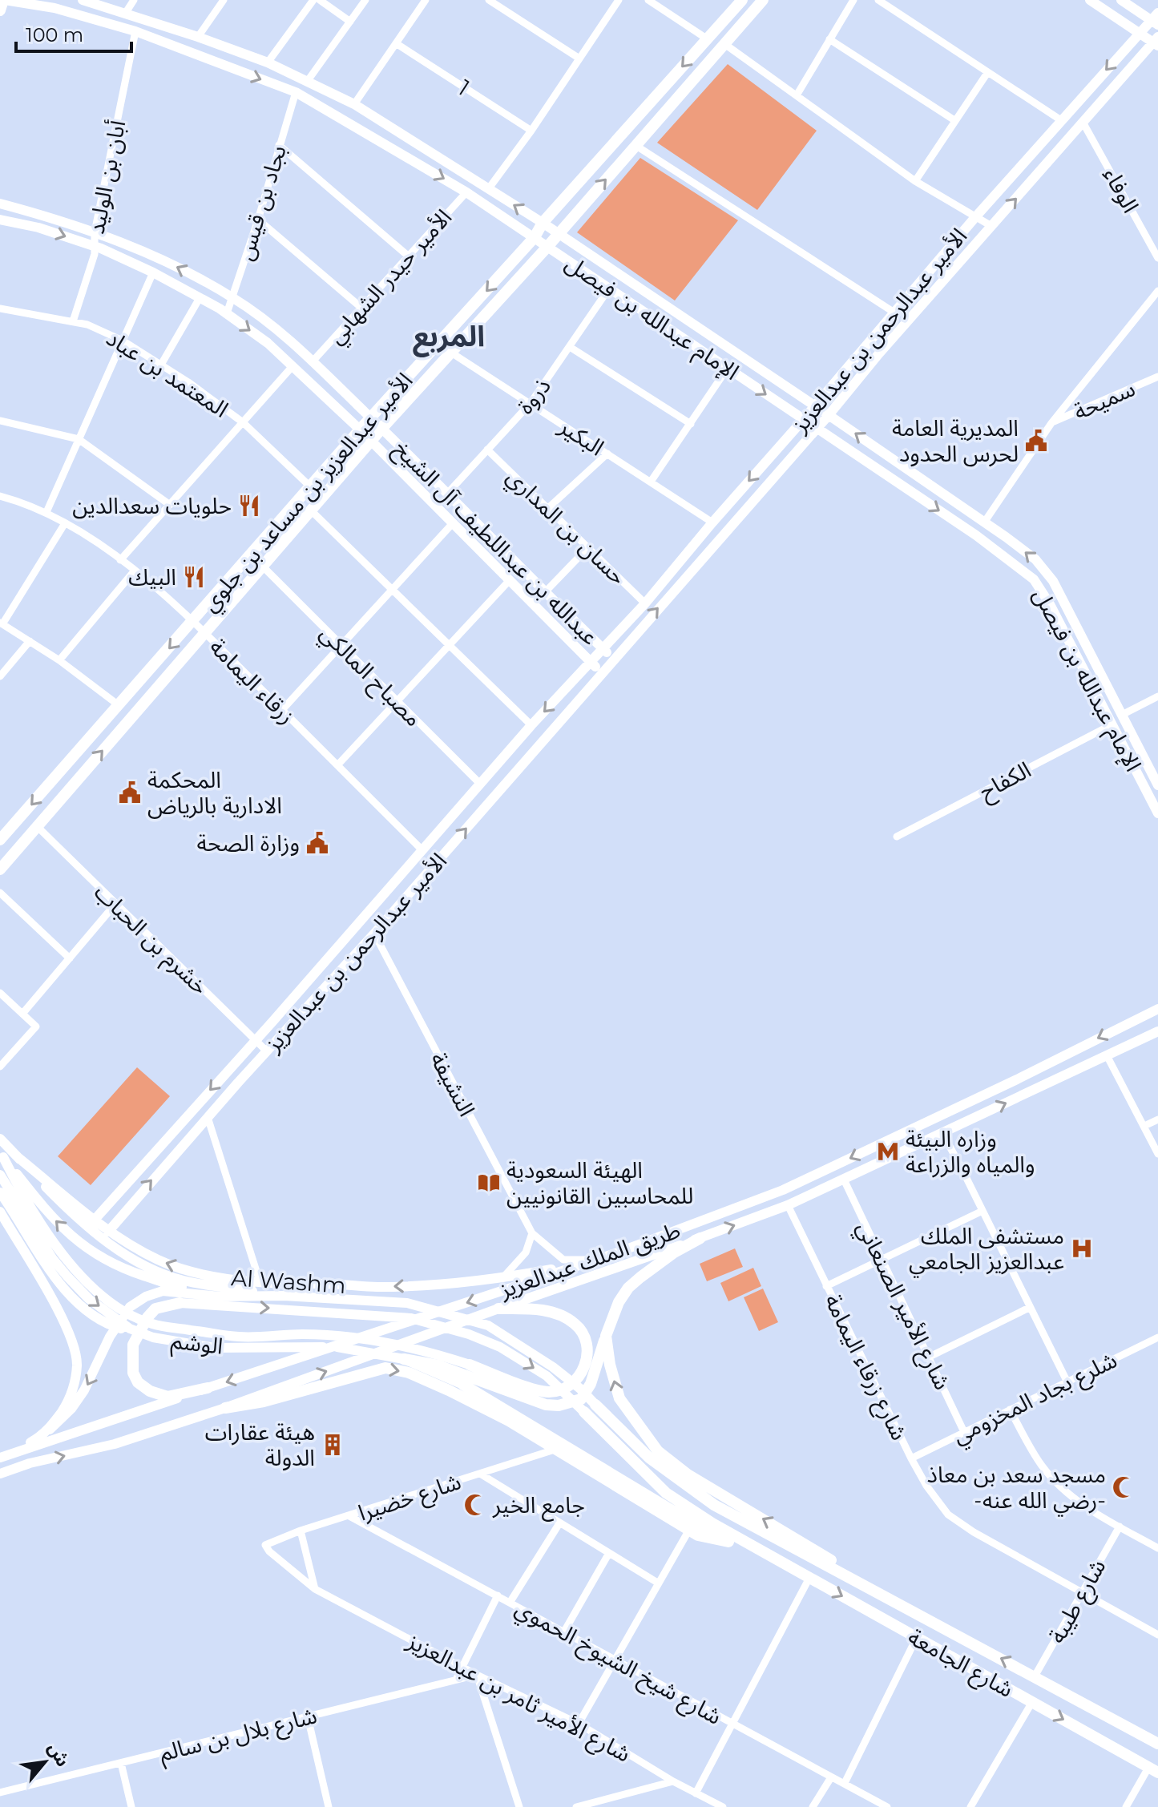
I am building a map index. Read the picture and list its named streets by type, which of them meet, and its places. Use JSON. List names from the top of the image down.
{
  "streets": {
    "main road": ["الأمير عبدالعزيز بن مساعد بن جلوي", "شارع الجامعة"],
    "street": [
      "1",
      "أبان بن الوليد",
      "الوفاء",
      "بجاد بن قيس",
      "الأمير حيدر الشهابي",
      "الإمام عبدالله بن فيصل",
      "الأمير عبدالرحمن بن عبدالعزيز",
      "المعتمد بن عباد",
      "ذروة",
      "سميحة",
      "البكير",
      "حسان بن المداري",
      "عبدالله بن عبداللطيف آل الشيخ",
      "مصباح المالكي",
      "زرقاء اليمامة",
      "الكفاح",
      "خشرم بن الحباب",
      "النشيفة",
      "طريق الملك عبدالعزيز",
      "Al Washm",
      "شارع الأمير الصنعاني",
      "الوشم",
      "شارع زرقاء اليمامة",
      "شلرع بجاد المخزومي",
      "شارع خضيرا",
      "شارع طيبة",
      "شارع شيخ الشيوخ الحموي",
      "شارع الأمير ثامر بن عبدالعزيز",
      "شارع بلال بن سالم"
    ]
  },
  "crossings": [
    ["أبان بن الوليد", "الإمام عبدالله بن فيصل"],
    ["أبان بن الوليد", "المعتمد بن عباد"],
    ["أبان بن الوليد", "عبدالله بن عبداللطيف آل الشيخ"],
    ["الوفاء", "الأمير عبدالرحمن بن عبدالعزيز"],
    ["بجاد بن قيس", "الإمام عبدالله بن فيصل"],
    ["بجاد بن قيس", "عبدالله بن عبداللطيف آل الشيخ"],
    ["الأمير حيدر الشهابي", "الإمام عبدالله بن فيصل"],
    ["الأمير حيدر الشهابي", "عبدالله بن عبداللطيف آل الشيخ"],
    ["الإمام عبدالله بن فيصل", "الأمير عبدالرحمن بن عبدالعزيز"],
    ["الإمام عبدالله بن فيصل", "ذروة"],
    ["الإمام عبدالله بن فيصل", "الأمير عبدالعزيز بن مساعد بن جلوي"],
    ["الإمام عبدالله بن فيصل", "الكفاح"],
    ["الأمير عبدالرحمن بن عبدالعزيز", "البكير"],
    ["الأمير عبدالرحمن بن عبدالعزيز", "حسان بن المداري"],
    ["الأمير عبدالرحمن بن عبدالعزيز", "عبدالله بن عبداللطيف آل الشيخ"],
    ["الأمير عبدالرحمن بن عبدالعزيز", "مصباح المالكي"],
    ["الأمير عبدالرحمن بن عبدالعزيز", "زرقاء اليمامة"],
    ["الأمير عبدالرحمن بن عبدالعزيز", "خشرم بن الحباب"],
    ["الأمير عبدالرحمن بن عبدالعزيز", "النشيفة"],
    ["الأمير عبدالرحمن بن عبدالعزيز", "Al Washm"],
    ["المعتمد بن عباد", "الأمير عبدالعزيز بن مساعد بن جلوي"],
    ["ذروة", "البكير"],
    ["ذروة", "حسان بن المداري"],
    ["ذروة", "عبدالله بن عبداللطيف آل الشيخ"],
    ["البكير", "الأمير عبدالعزيز بن مساعد بن جلوي"],
    ["الأمير عبدالعزيز بن مساعد بن جلوي", "عبدالله بن عبداللطيف آل الشيخ"],
    ["الأمير عبدالعزيز بن مساعد بن جلوي", "مصباح المالكي"],
    ["الأمير عبدالعزيز بن مساعد بن جلوي", "زرقاء اليمامة"],
    ["الأمير عبدالعزيز بن مساعد بن جلوي", "خشرم بن الحباب"],
    ["طريق الملك عبدالعزيز", "Al Washm"],
    ["طريق الملك عبدالعزيز", "شارع الأمير الصنعاني"],
    ["طريق الملك عبدالعزيز", "شارع زرقاء اليمامة"],
    ["شارع الأمير الصنعاني", "شلرع بجاد المخزومي"],
    ["شارع زرقاء اليمامة", "شلرع بجاد المخزومي"],
    ["شارع زرقاء اليمامة", "شارع طيبة"],
    ["شارع خضيرا", "شارع شيخ الشيوخ الحموي"],
    ["شارع خضيرا", "شارع الأمير ثامر بن عبدالعزيز"],
    ["شارع طيبة", "شارع الجامعة"],
    ["شارع الأمير ثامر بن عبدالعزيز", "شارع بلال بن سالم"]
  ],
  "districts": ["المربع"],
  "places": {
    "public building": ["المديرية العامة لحرس الحدود", "المحكمة الادارية بالرياض", "وزارة الصحة"],
    "restaurant": ["حلويات سعدالدين", "البيك"],
    "metro station": ["وزاره البيئة والمياه والزراعة"],
    "library": ["الهيئة السعودية للمحاسبين القانونيين"],
    "hospital": ["مستشفى الملك عبدالعزيز الجامعي"],
    "building": ["هيئة عقارات الدولة"],
    "mosque": ["مسجد سعد بن معاذ -رضي الله عنه-", "جامع الخير"]
  },
  "scale_bar": "100 m",
  "north": "top right"
}
